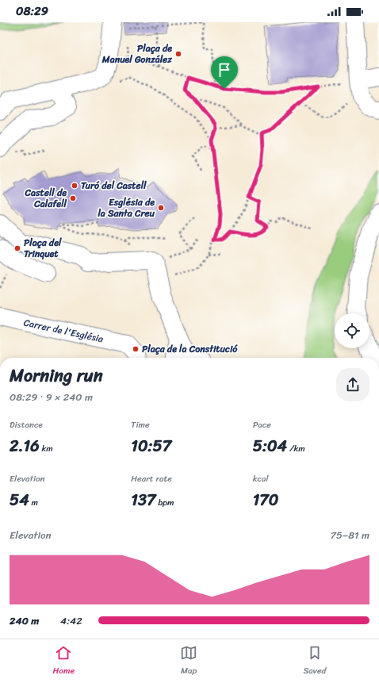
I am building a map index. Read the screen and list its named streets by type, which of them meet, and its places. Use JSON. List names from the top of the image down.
{
  "streets": {
    "street": ["Carrer de l'Església"]
  },
  "places": [
    "Plaça de Manuel González",
    "Turó del Castell",
    "Castell de Calafell",
    "Església de la Santa Creu",
    "Plaça del Trinquet",
    "Plaça de la Constitució"
  ],
  "page": {
    "status": "08:29",
    "heading": ["Morning run", "08:29 · 9 × 240 m"],
    "stats": [
      ["Distance", "2.16 km"],
      ["Time", "10:57"],
      ["Pace", "5:04 /km"],
      ["Elevation", "54 m"],
      ["Heart rate", "137 bpm"],
      ["kcal", "170"]
    ],
    "chart": ["Elevation", "75–81 m"],
    "list": [
      {
        "name": "240 m",
        "note": "4:42"
      }
    ],
    "tabs": ["Home", "Map", "Saved"]
  }
}
